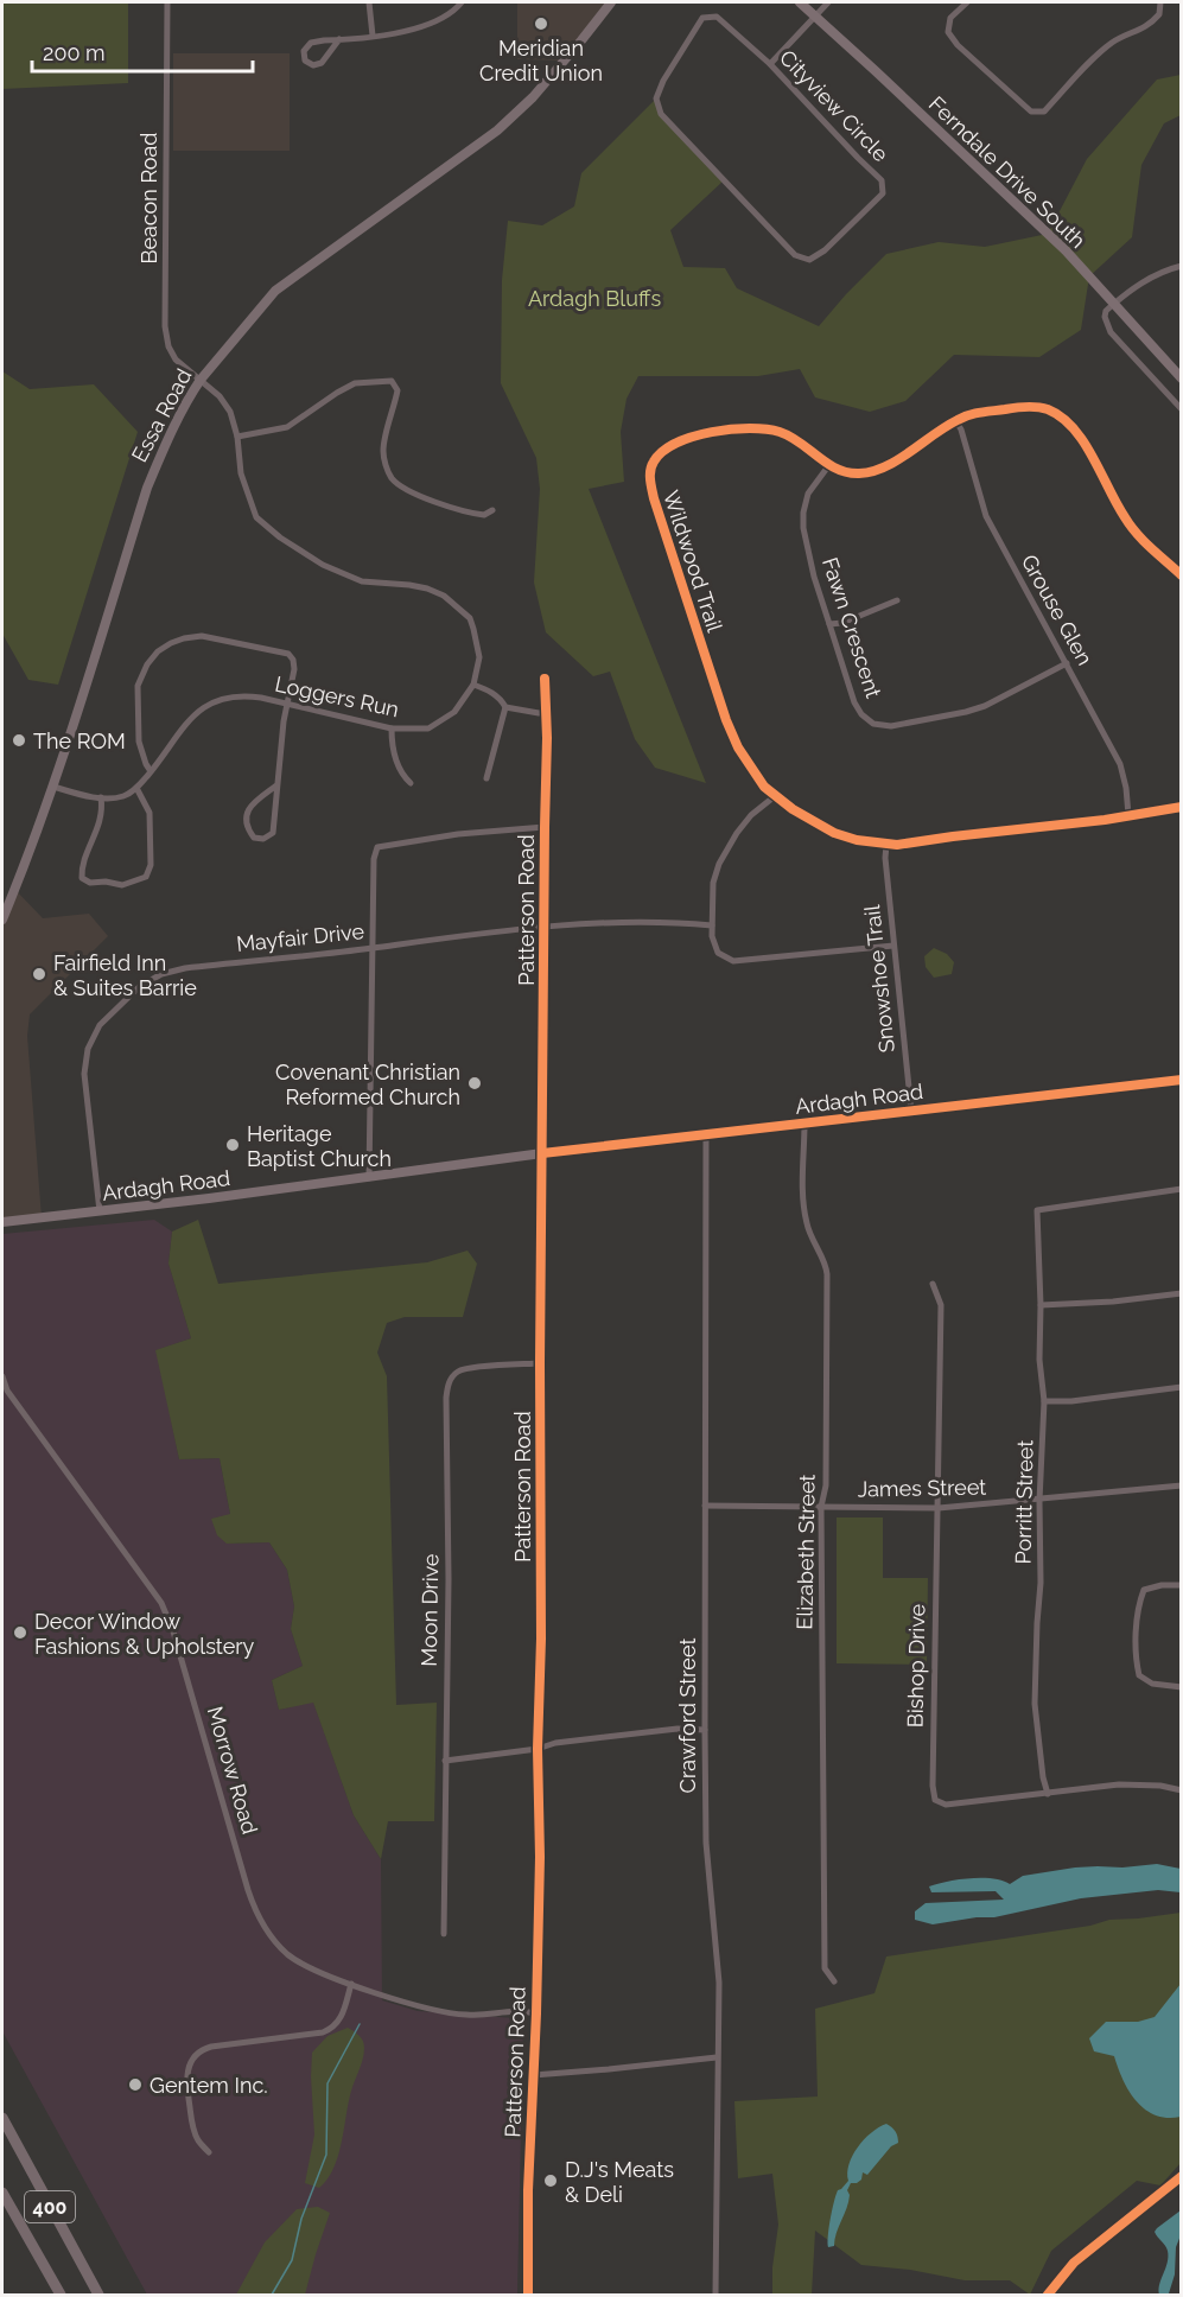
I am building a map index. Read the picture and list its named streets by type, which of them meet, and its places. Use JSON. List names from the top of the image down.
{
  "streets": {
    "highway": ["400"],
    "main road": ["Essa Road"],
    "street": [
      "Cityview Circle",
      "Ferndale Drive South",
      "Beacon Road",
      "Wildwood Trail",
      "Grouse Glen",
      "Fawn Crescent",
      "Loggers Run",
      "Patterson Road",
      "Mayfair Drive",
      "Snowshoe Trail",
      "Ardagh Road",
      "James Street",
      "Porritt Street",
      "Elizabeth Street",
      "Moon Drive",
      "Bishop Drive",
      "Crawford Street",
      "Morrow Road"
    ]
  },
  "crossings": [
    ["Beacon Road", "Essa Road"],
    ["Beacon Road", "Loggers Run"],
    ["Essa Road", "Loggers Run"],
    ["Wildwood Trail", "Grouse Glen"],
    ["Wildwood Trail", "Fawn Crescent"],
    ["Wildwood Trail", "Snowshoe Trail"],
    ["Grouse Glen", "Fawn Crescent"],
    ["Patterson Road", "Mayfair Drive"],
    ["Patterson Road", "Ardagh Road"],
    ["Patterson Road", "Moon Drive"],
    ["Patterson Road", "Morrow Road"],
    ["Mayfair Drive", "Ardagh Road"],
    ["Snowshoe Trail", "Ardagh Road"],
    ["Ardagh Road", "Elizabeth Street"],
    ["Ardagh Road", "Crawford Street"],
    ["James Street", "Porritt Street"],
    ["James Street", "Elizabeth Street"],
    ["James Street", "Bishop Drive"],
    ["James Street", "Crawford Street"],
    ["Porritt Street", "Bishop Drive"]
  ],
  "parks": ["Ardagh Bluffs"],
  "places": [
    "Meridian Credit Union",
    "The ROM",
    "Fairfield Inn & Suites Barrie",
    "Covenant Christian Reformed Church",
    "Heritage Baptist Church",
    "Decor Window Fashions & Upholstery",
    "Gentem Inc.",
    "D.J's Meats & Deli"
  ],
  "scale_bar": "200 m"
}
